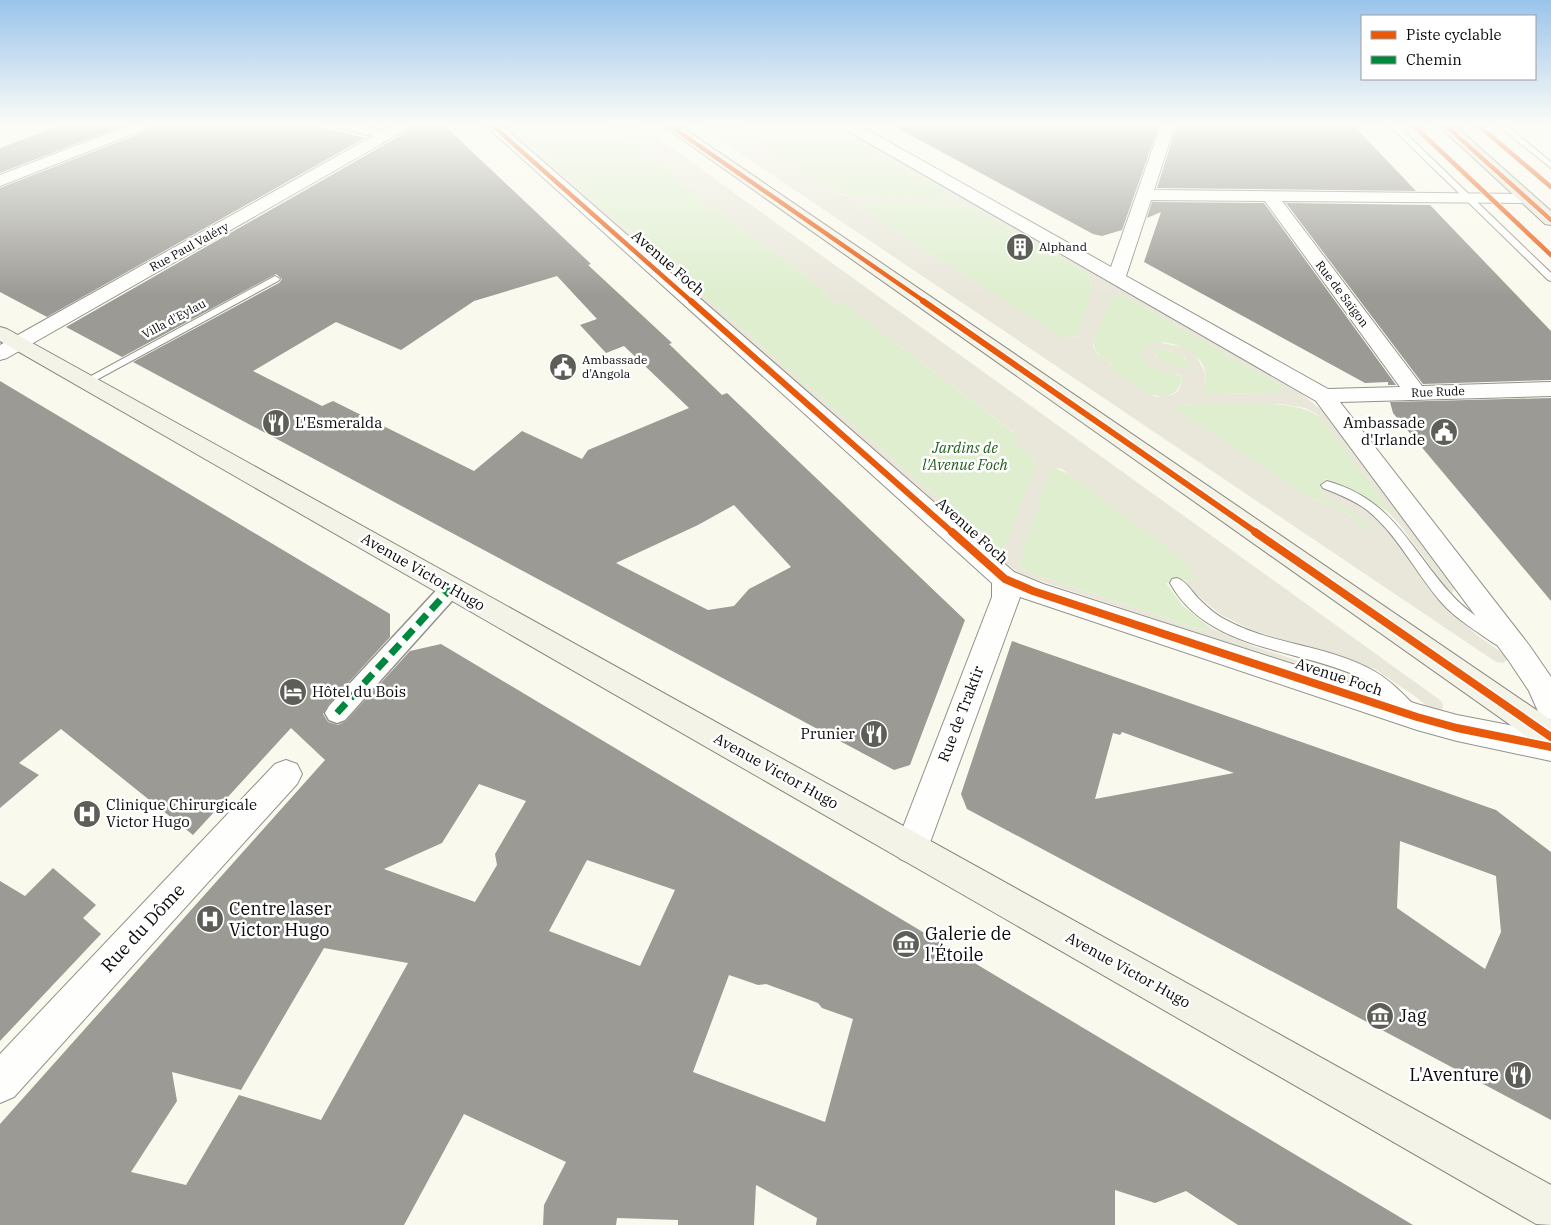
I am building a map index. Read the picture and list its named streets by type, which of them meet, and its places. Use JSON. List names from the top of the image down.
{
  "streets": {
    "main road": ["Avenue Victor Hugo"],
    "street": [
      "Rue Paul Valéry",
      "Avenue Foch",
      "Rue de Saïgon",
      "Rue Rude",
      "Rue de Traktir",
      "Rue du Dôme"
    ],
    "lane": ["Villa d'Eylau"]
  },
  "crossings": [
    ["Rue Paul Valéry", "Avenue Victor Hugo"],
    ["Avenue Foch", "Rue de Traktir"],
    ["Rue de Saïgon", "Rue Rude"],
    ["Villa d'Eylau", "Avenue Victor Hugo"],
    ["Avenue Victor Hugo", "Rue de Traktir"]
  ],
  "parks": ["Jardins de l'Avenue Foch"],
  "places": {
    "building": ["Alphand"],
    "public building": ["Ambassade d'Angola", "Ambassade d'Irlande"],
    "restaurant": ["L'Esmeralda", "Prunier", "L'Aventure"],
    "hotel": ["Hôtel du Bois"],
    "hospital": ["Clinique Chirurgicale Victor Hugo", "Centre laser Victor Hugo"],
    "museum": ["Galerie de l'Étoile", "Jag"]
  },
  "legend": ["Piste cyclable", "Chemin"]
}
